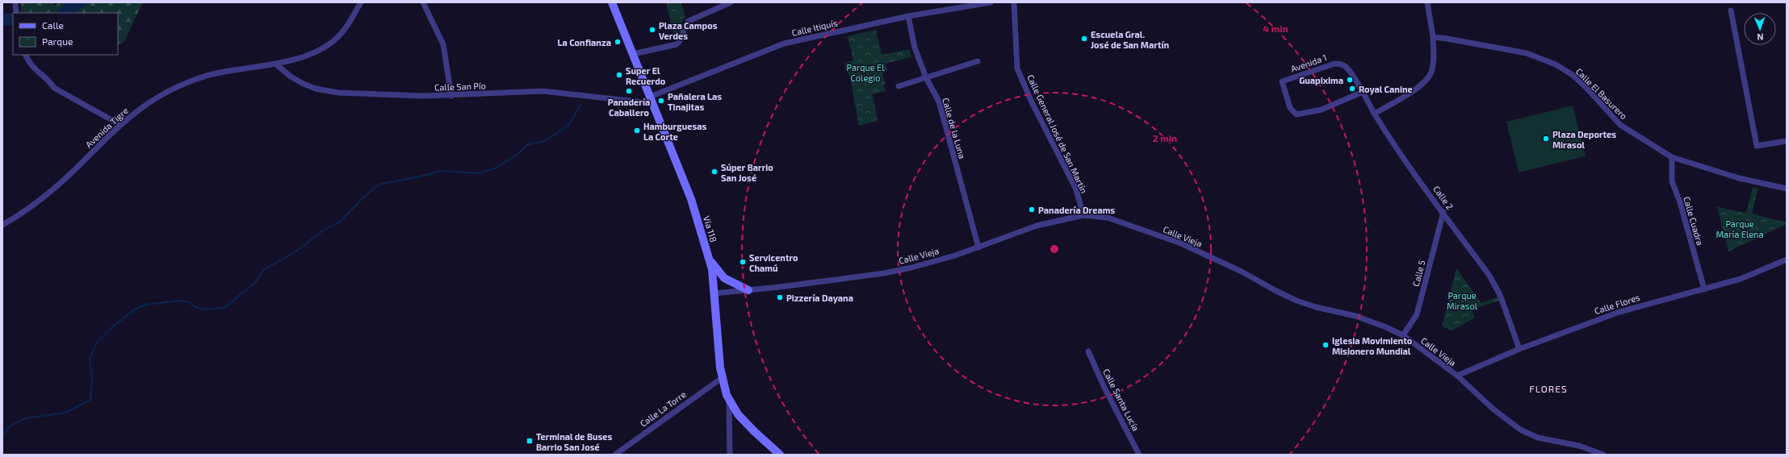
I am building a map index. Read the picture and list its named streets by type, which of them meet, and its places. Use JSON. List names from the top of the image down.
{
  "streets": {
    "main road": ["Vía 118"],
    "street": [
      "Calle Itiquís",
      "Avenida 1",
      "Calle San Pío",
      "Calle El Basurero",
      "Avenida Tigre",
      "Calle de la Luna",
      "Calle General José de San Martín",
      "Calle 2",
      "Calle Cuadra",
      "Calle Vieja",
      "Calle 5",
      "Calle Flores",
      "Calle Santa Lucía",
      "Calle La Torre"
    ]
  },
  "crossings": [
    ["Calle Itiquís", "Calle San Pío"],
    ["Calle Itiquís", "Calle de la Luna"],
    ["Calle Itiquís", "Vía 118"],
    ["Avenida 1", "Calle 2"],
    ["Calle San Pío", "Avenida Tigre"],
    ["Calle San Pío", "Vía 118"],
    ["Calle El Basurero", "Calle Cuadra"],
    ["Calle de la Luna", "Calle Vieja"],
    ["Calle General José de San Martín", "Calle Vieja"],
    ["Calle 2", "Calle 5"],
    ["Calle 2", "Calle Flores"],
    ["Calle Cuadra", "Calle Flores"],
    ["Vía 118", "Calle Vieja"],
    ["Vía 118", "Calle La Torre"],
    ["Calle Vieja", "Calle 5"],
    ["Calle Vieja", "Calle Flores"]
  ],
  "districts": ["FLORES"],
  "parks": ["Parque El Colegio", "Parque María Elena", "Parque Mirasol"],
  "places": {
    "other": [
      "Plaza Campos Verdes",
      "Escuela Gral. José de San Martín",
      "La Confianza",
      "Super El Recuerdo",
      "Guapixima",
      "Royal Canine",
      "Panadería Caballero",
      "Pañalera Las Tinajitas",
      "Hamburguesas La Corte",
      "Plaza Deportes Mirasol",
      "Súper Barrio San José",
      "Panadería Dreams",
      "Servicentro Chamú",
      "Pizzería Dayana",
      "Iglesia Movimiento Misionero Mundial"
    ],
    "transit": ["Terminal de Buses Barrio San José"]
  },
  "legend": ["Calle", "Parque"],
  "north": "bottom",
  "rings": ["4 min", "2 min"]
}
